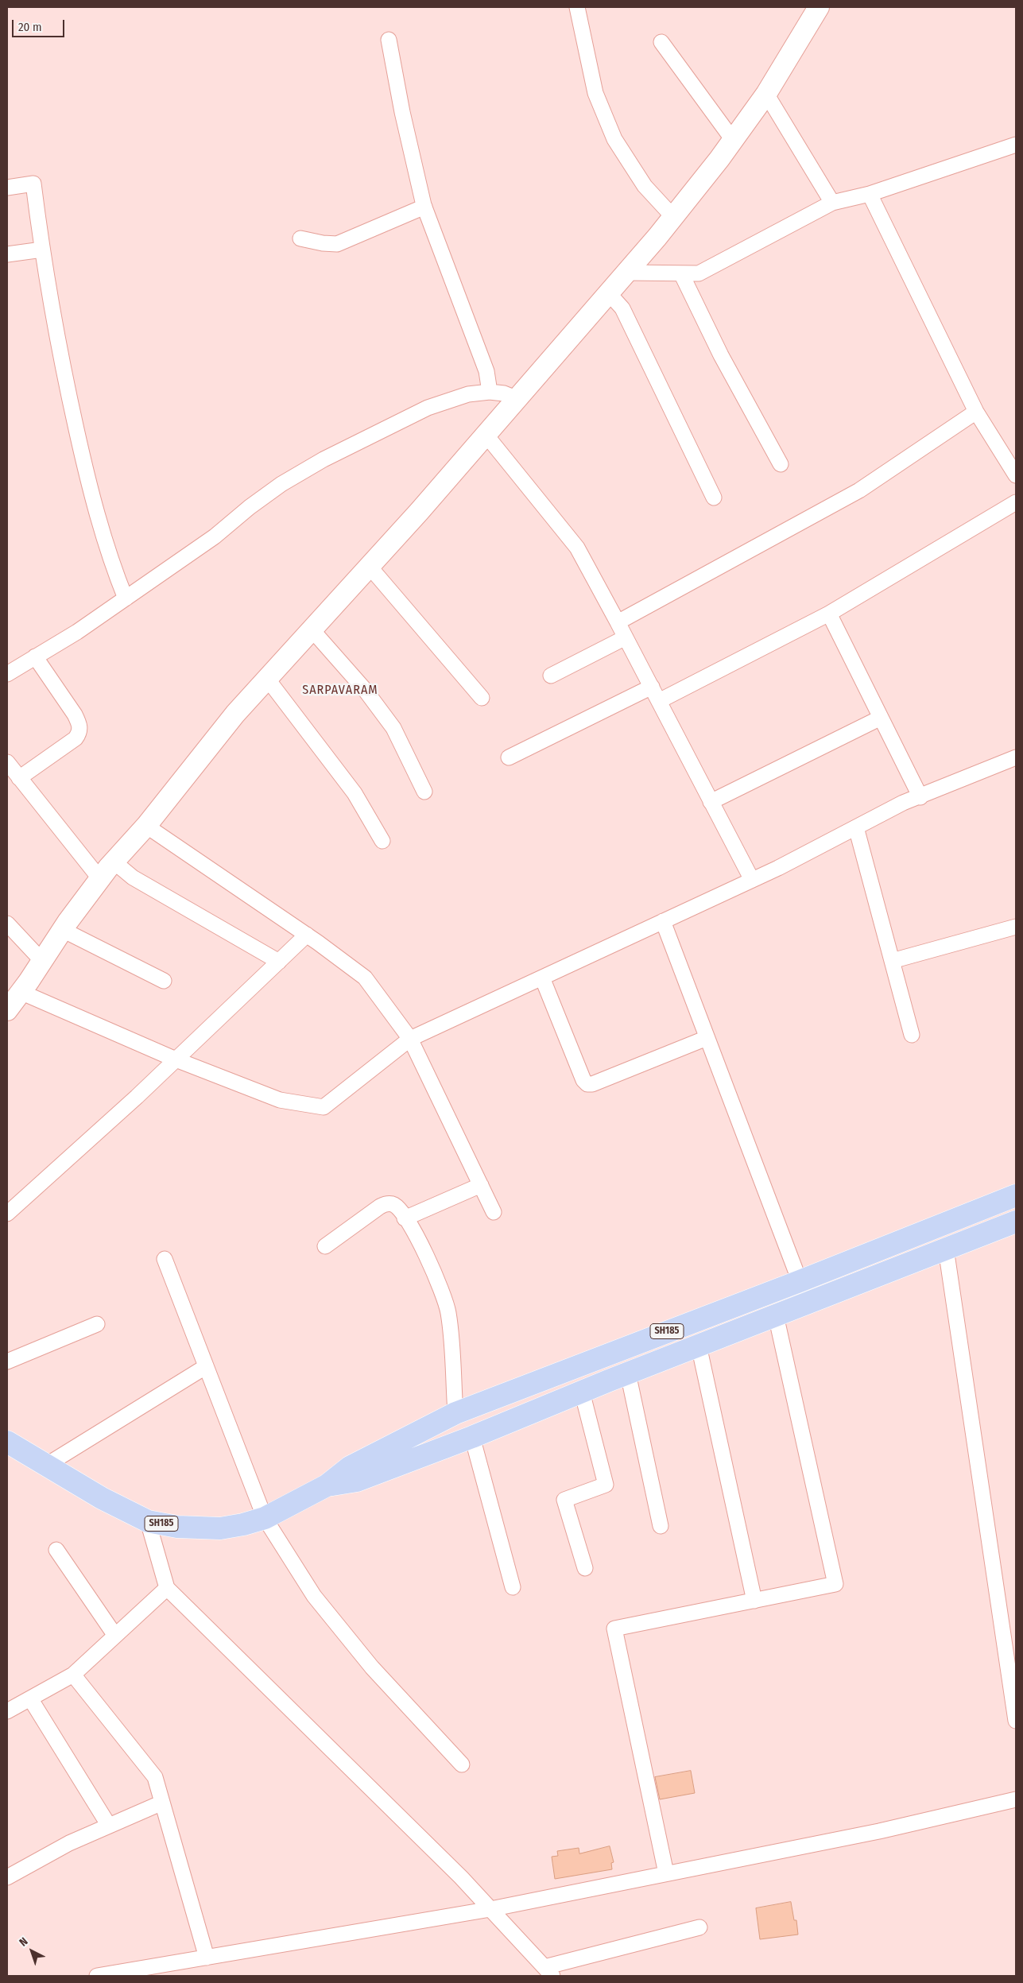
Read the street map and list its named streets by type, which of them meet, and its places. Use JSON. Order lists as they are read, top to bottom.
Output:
{
  "streets": {
    "main road": ["SH185"]
  },
  "districts": ["SARPAVARAM"],
  "scale_bar": "20 m",
  "north": "top left"
}
